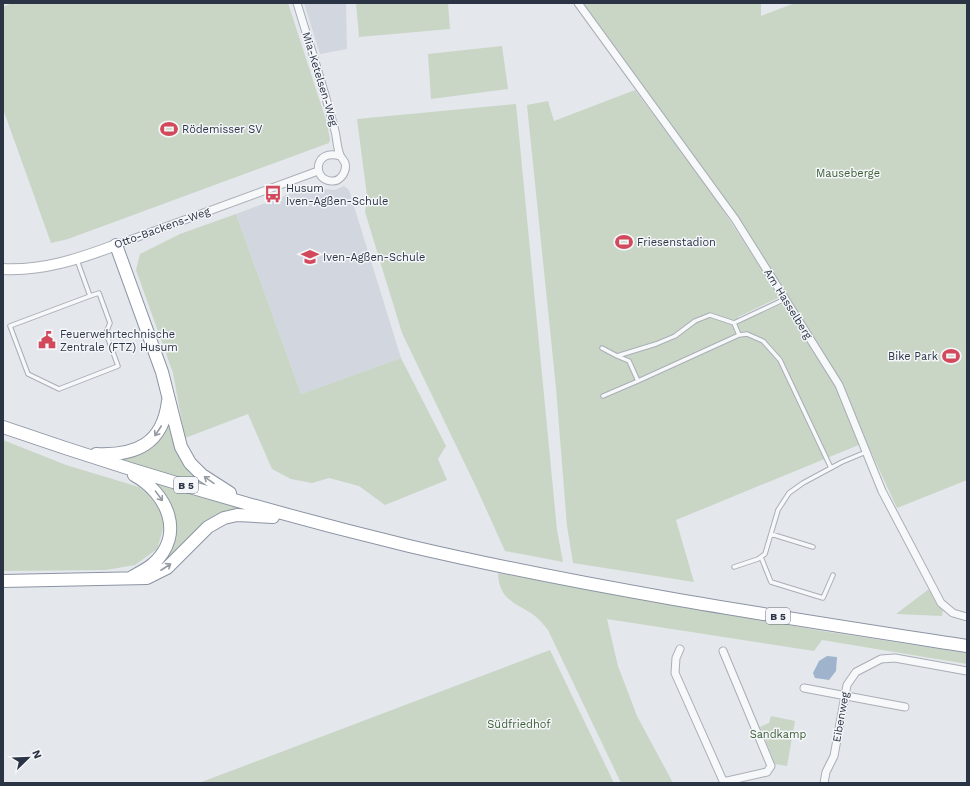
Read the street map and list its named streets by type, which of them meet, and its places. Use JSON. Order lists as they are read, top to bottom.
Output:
{
  "streets": {
    "highway": ["B 5"],
    "street": [
      "Mia-Ketelsen-Weg",
      "Otto-Backens-Weg",
      "Am Hasselberg",
      "Eibenweg"
    ]
  },
  "crossings": [
    ["Mia-Ketelsen-Weg", "Otto-Backens-Weg"]
  ],
  "parks": ["Mauseberge", "Südfriedhof", "Sandkamp"],
  "places": {
    "sports": ["Rödemisser SV", "Friesenstadion", "Bike Park"],
    "bus stop": ["Husum Iven-Agßen-Schule"],
    "school or university": ["Iven-Agßen-Schule"],
    "public building": ["Feuerwehrtechnische Zentrale (FTZ) Husum"]
  },
  "north": "top right"
}
